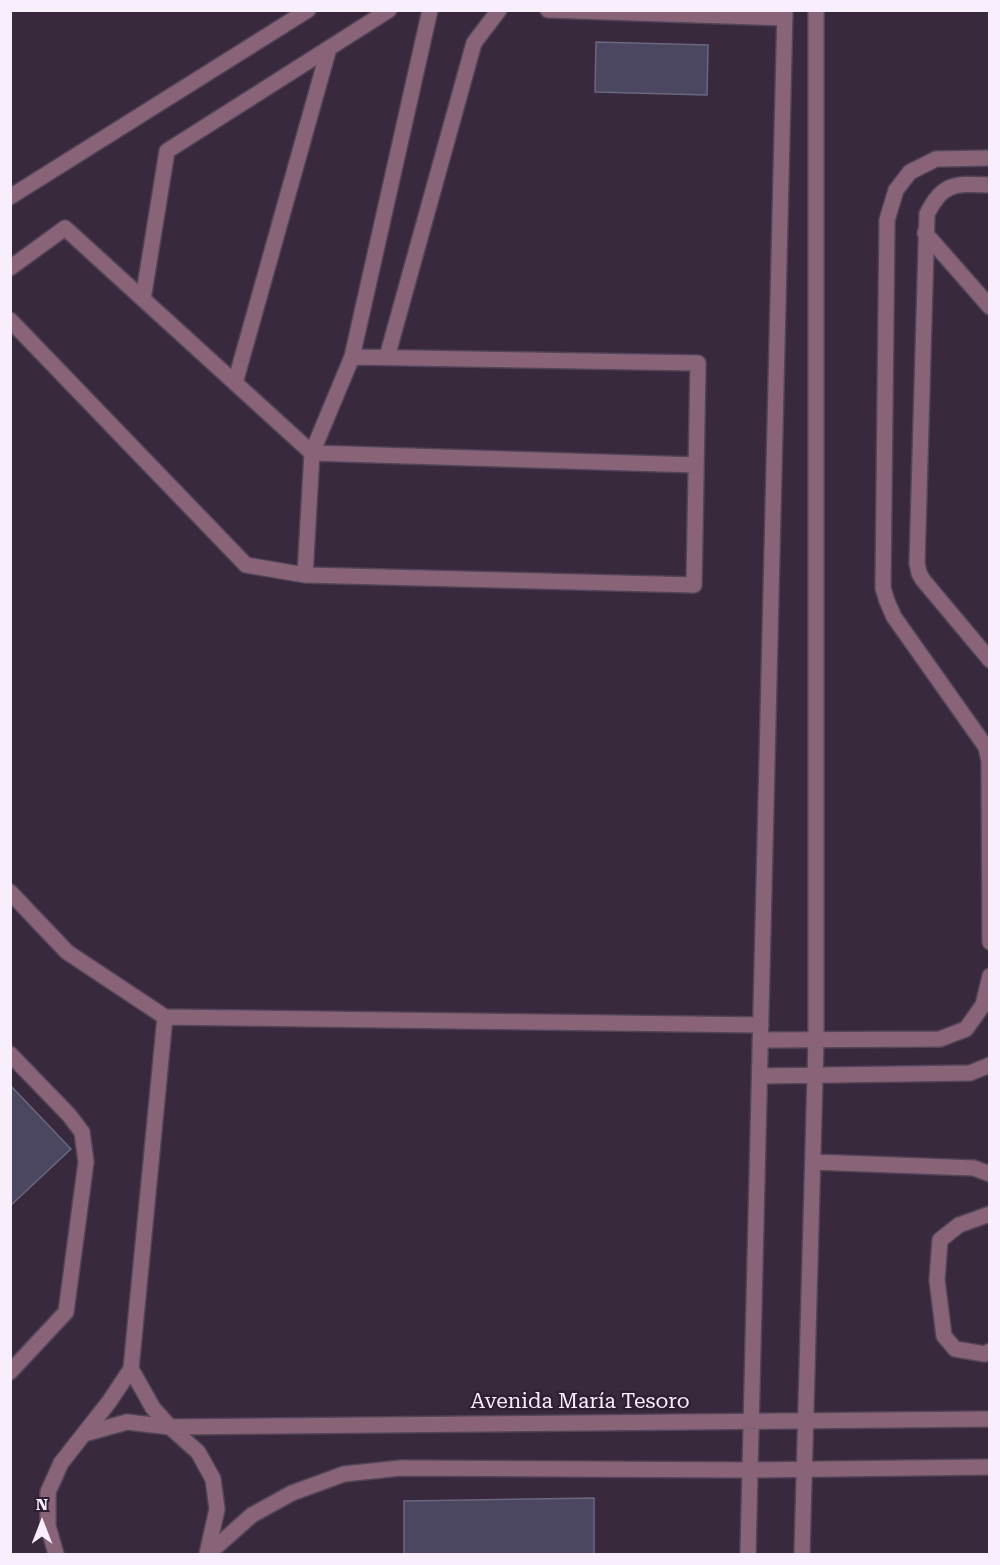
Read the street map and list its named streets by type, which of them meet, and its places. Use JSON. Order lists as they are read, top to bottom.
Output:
{
  "streets": {
    "street": ["Avenida María Tesoro"]
  },
  "north": "top"
}
